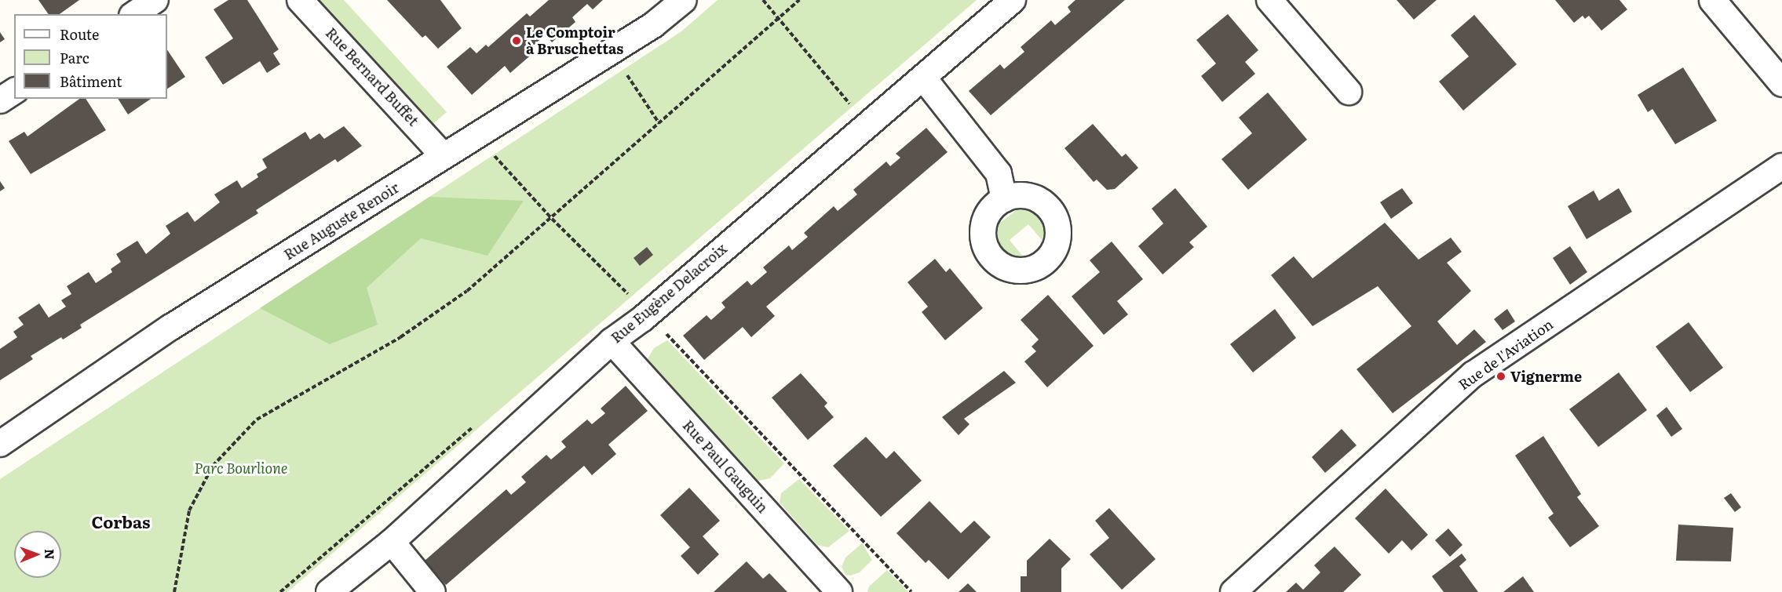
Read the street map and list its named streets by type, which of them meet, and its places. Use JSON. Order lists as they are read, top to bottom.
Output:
{
  "streets": {
    "street": [
      "Rue Bernard Buffet",
      "Rue Auguste Renoir",
      "Rue Eugène Delacroix",
      "Rue de l'Aviation",
      "Rue Paul Gauguin"
    ]
  },
  "crossings": [
    ["Rue Bernard Buffet", "Rue Auguste Renoir"],
    ["Rue Eugène Delacroix", "Rue Paul Gauguin"]
  ],
  "districts": ["Corbas"],
  "parks": ["Parc Bourlione"],
  "places": ["Le Comptoir à Bruschettas", "Vignerme"],
  "legend": ["Route", "Parc", "Bâtiment"],
  "north": "right"
}
